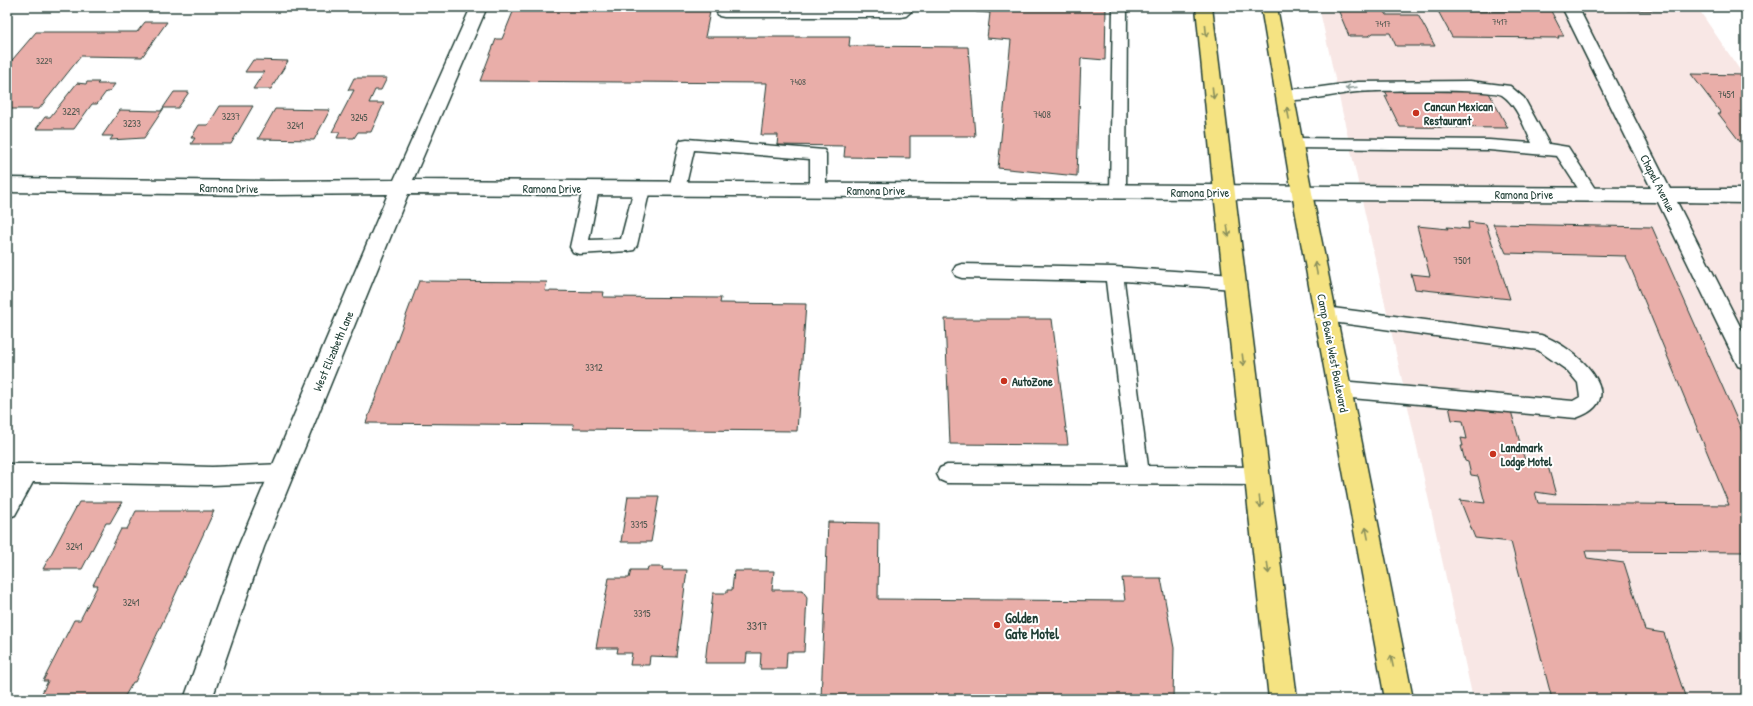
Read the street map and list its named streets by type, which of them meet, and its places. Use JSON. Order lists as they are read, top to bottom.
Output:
{
  "streets": {
    "main road": ["Camp Bowie West Boulevard"],
    "street": ["Chapel Avenue", "Ramona Drive", "West Elizabeth Lane"]
  },
  "crossings": [
    ["Chapel Avenue", "Ramona Drive"],
    ["Ramona Drive", "West Elizabeth Lane"],
    ["Ramona Drive", "Camp Bowie West Boulevard"]
  ],
  "places": [
    "Cancun Mexican Restaurant",
    "AutoZone",
    "Landmark Lodge Motel",
    "Golden Gate Motel"
  ],
  "house_numbers": [
    "7417",
    "7417",
    "3229",
    "7408",
    "7451",
    "3229",
    "7408",
    "3237",
    "3245",
    "3233",
    "3241",
    "7501",
    "3312",
    "3315",
    "3241",
    "3241",
    "3315",
    "3317"
  ]
}
